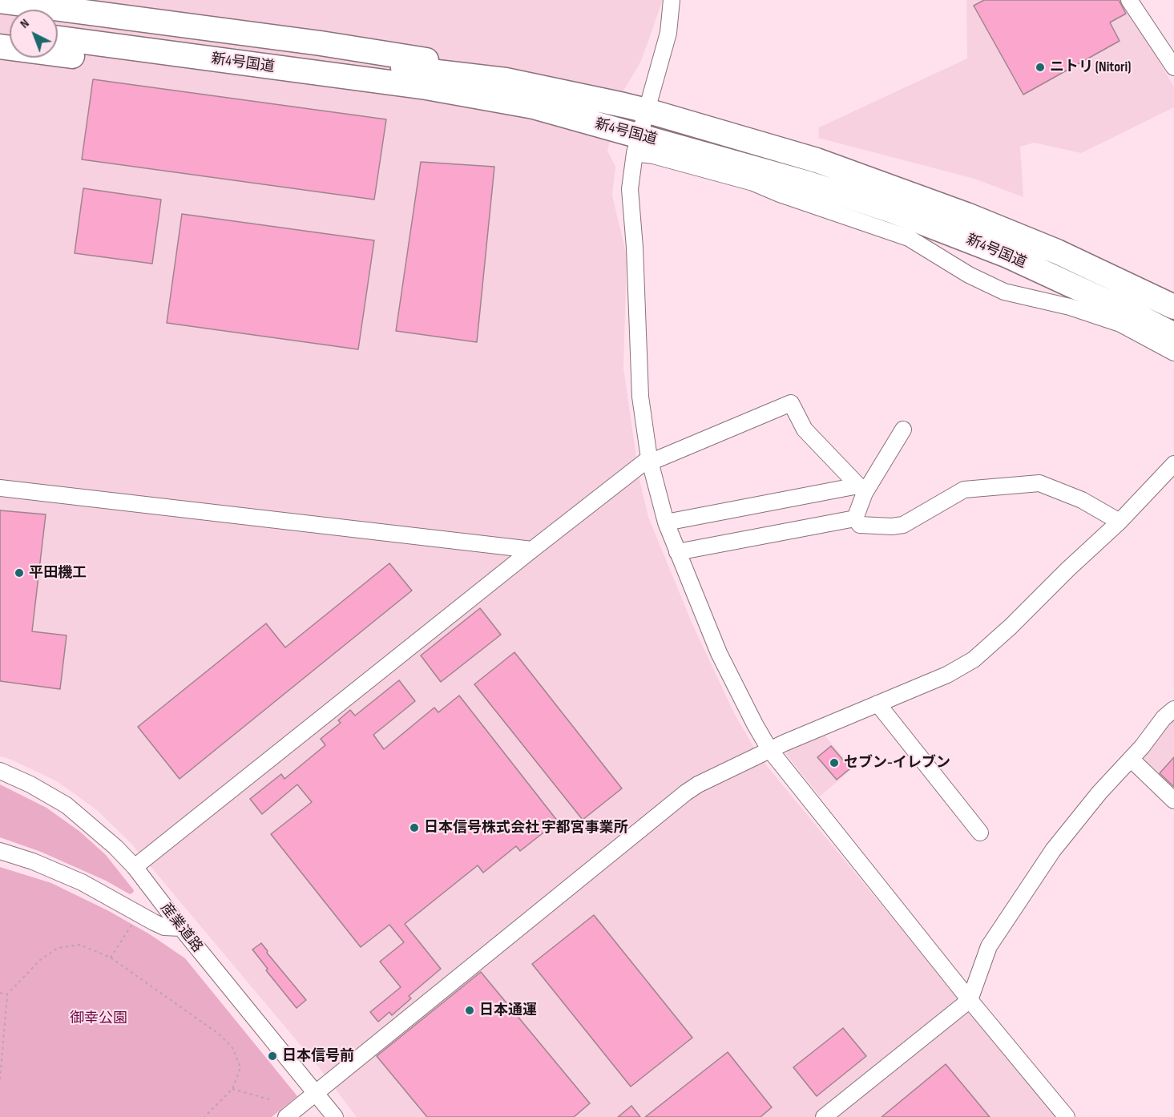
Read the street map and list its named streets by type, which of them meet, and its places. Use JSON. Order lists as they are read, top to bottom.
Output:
{
  "streets": {
    "highway": ["新4号国道"],
    "street": ["産業道路"]
  },
  "parks": ["御幸公園"],
  "places": [
    "ニトリ (Nitori)",
    "平田機工",
    "セブン-イレブン",
    "日本信号株式会社 宇都宮事業所",
    "日本通運",
    "日本信号前"
  ],
  "north": "top left"
}
